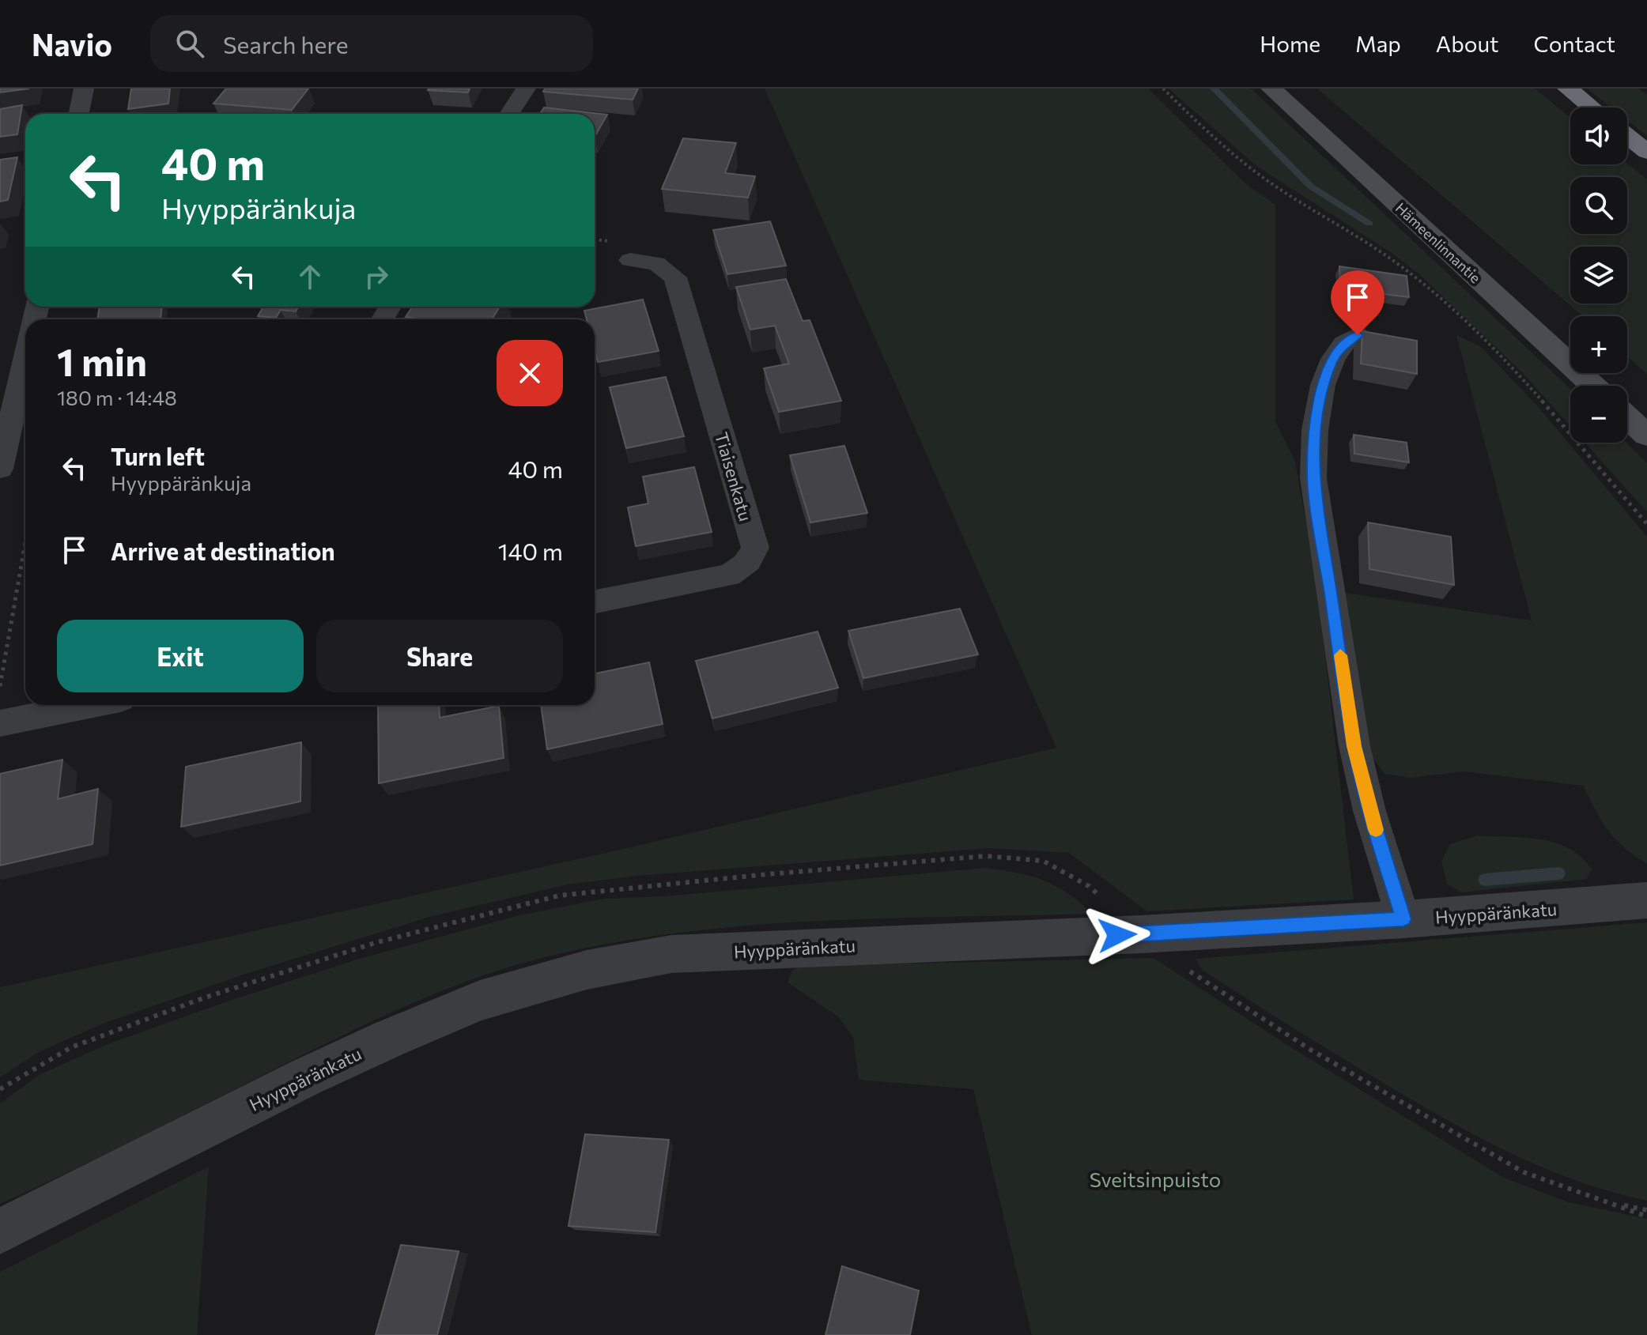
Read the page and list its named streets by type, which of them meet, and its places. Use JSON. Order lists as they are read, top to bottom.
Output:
{
  "streets": {
    "main road": ["Hämeenlinnantie"],
    "street": ["Tiaisenkatu", "Hyyppäränkatu"]
  },
  "parks": ["Sveitsinpuisto"],
  "page": {
    "header": "Navio",
    "search": "Search here",
    "nav": [
      "Home",
      "Map",
      "About",
      "Contact"
    ],
    "map_buttons": ["+", "−"],
    "turn": ["40 m", "Hyyppäränkuja"],
    "heading": ["1 min", "180 m · 14:48"],
    "list": [
      {
        "name": "Turn left",
        "note": "Hyyppäränkuja",
        "value": "40 m"
      },
      {
        "name": "Arrive at destination",
        "value": "140 m"
      }
    ],
    "buttons": ["Exit", "Share"]
  }
}
